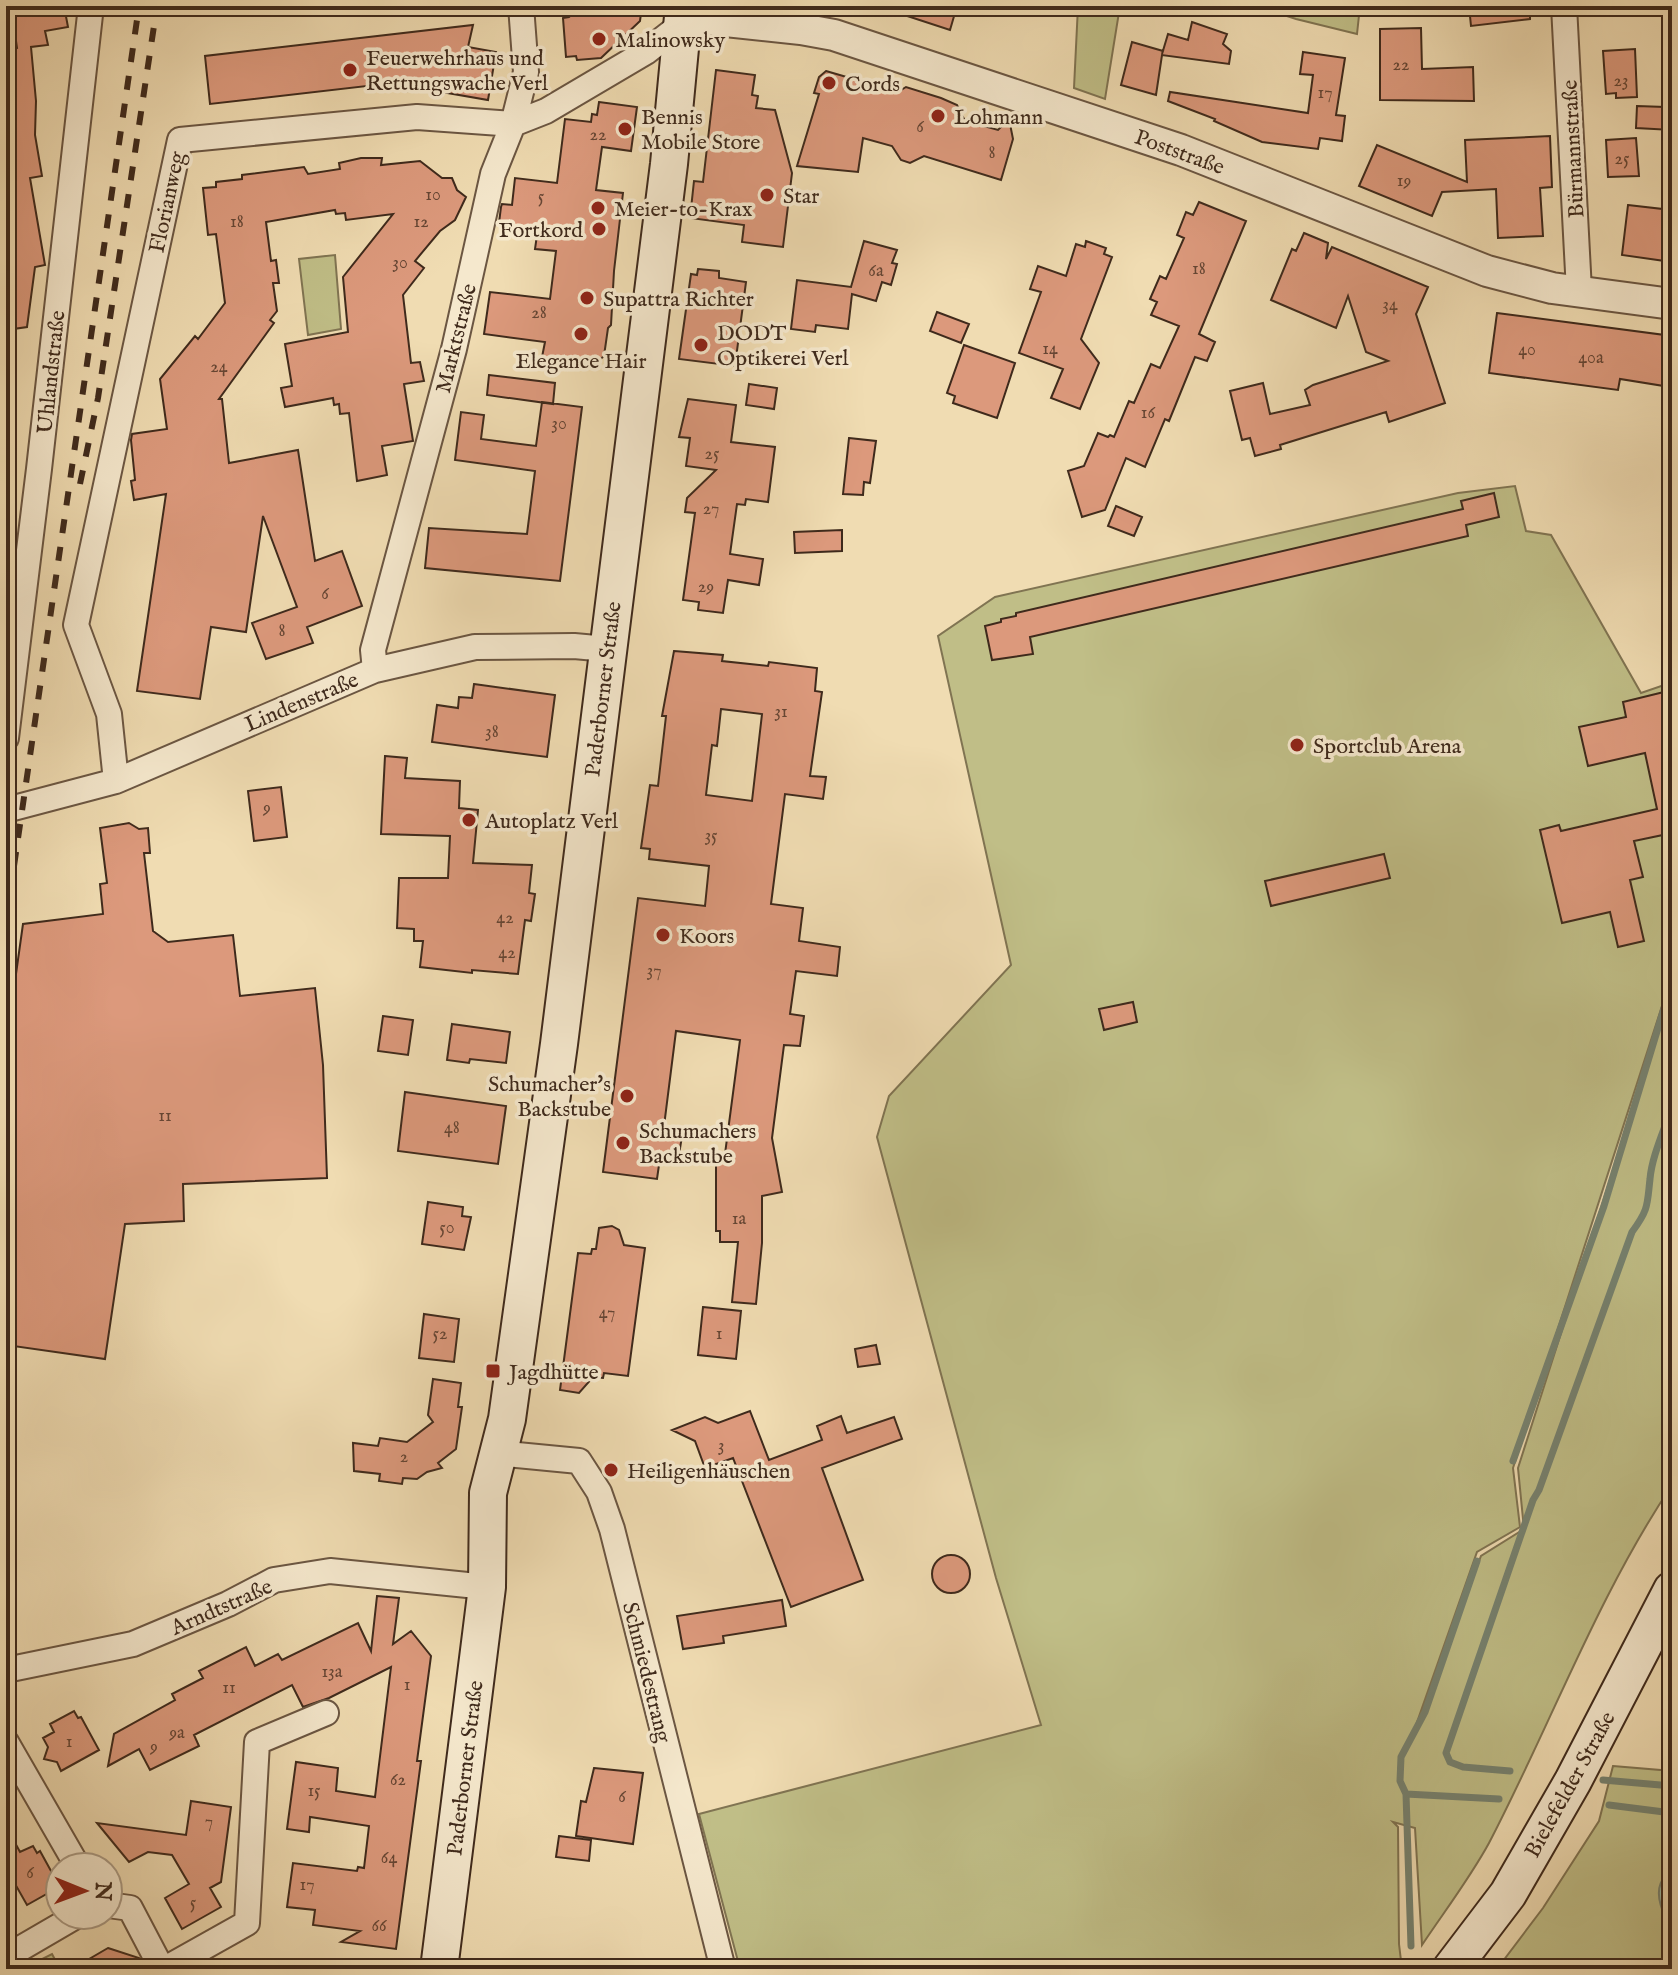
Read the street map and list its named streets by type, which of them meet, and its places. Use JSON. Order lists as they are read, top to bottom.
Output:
{
  "streets": {
    "main road": ["Paderborner Straße", "Bielefelder Straße"],
    "street": [
      "Bürmannstraße",
      "Poststraße",
      "Florianweg",
      "Marktstraße",
      "Uhlandstraße",
      "Lindenstraße",
      "Arndtstraße",
      "Schmiedestrang"
    ]
  },
  "crossings": [
    ["Bürmannstraße", "Poststraße"],
    ["Poststraße", "Florianweg"],
    ["Poststraße", "Paderborner Straße"],
    ["Florianweg", "Marktstraße"],
    ["Florianweg", "Paderborner Straße"],
    ["Florianweg", "Lindenstraße"],
    ["Marktstraße", "Lindenstraße"],
    ["Paderborner Straße", "Lindenstraße"],
    ["Paderborner Straße", "Arndtstraße"],
    ["Paderborner Straße", "Schmiedestrang"]
  ],
  "places": {
    "other": [
      "Malinowsky",
      "Feuerwehrhaus und Rettungswache Verl",
      "Cords",
      "Lohmann",
      "Bennis Mobile Store",
      "Star",
      "Meier-to-Krax",
      "Fortkord",
      "Supattra Richter",
      "Elegance Hair",
      "DODT Optikerei Verl",
      "Sportclub Arena",
      "Autoplatz Verl",
      "Koors",
      "Schumacher's Backstube",
      "Schumachers Backstube",
      "Heiligenhäuschen"
    ],
    "transit": ["Jagdhütte"]
  },
  "house_numbers": [
    "22",
    "23",
    "17",
    "6",
    "22",
    "8",
    "25",
    "19",
    "10",
    "5",
    "18",
    "12",
    "30",
    "18",
    "6a",
    "34",
    "28",
    "14",
    "40",
    "40a",
    "24",
    "16",
    "30",
    "25",
    "27",
    "29",
    "6",
    "8",
    "31",
    "38",
    "9",
    "35",
    "42",
    "42",
    "37",
    "11",
    "48",
    "1a",
    "50",
    "47",
    "52",
    "1",
    "3",
    "2",
    "13a",
    "1",
    "11",
    "9a",
    "1",
    "9",
    "62",
    "15",
    "6",
    "7",
    "64",
    "6",
    "17",
    "5",
    "66"
  ],
  "north": "right"
}
